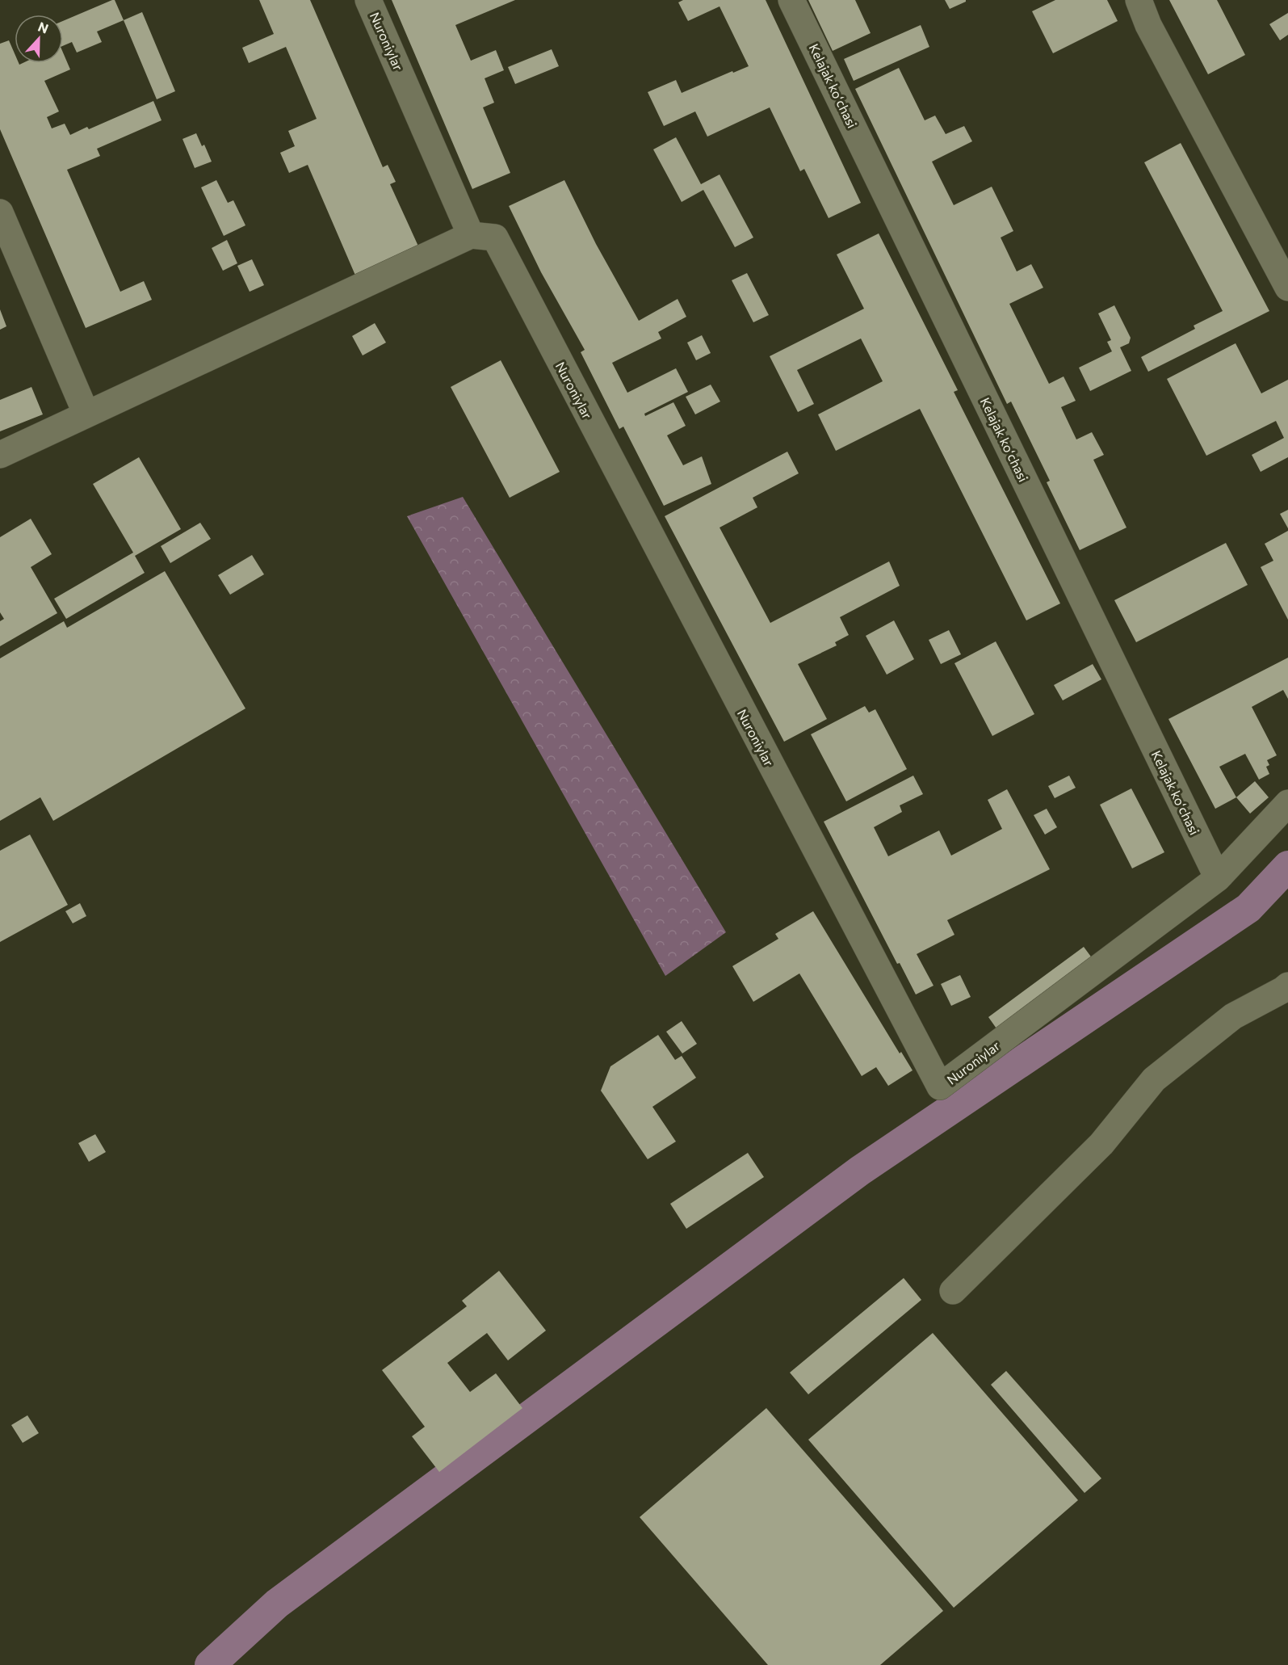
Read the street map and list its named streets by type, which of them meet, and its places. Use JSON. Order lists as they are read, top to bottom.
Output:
{
  "streets": {
    "street": ["Nuroniylar", "Kelajak koʻchasi"]
  },
  "crossings": [
    ["Nuroniylar", "Kelajak koʻchasi"]
  ],
  "north": "top"
}
